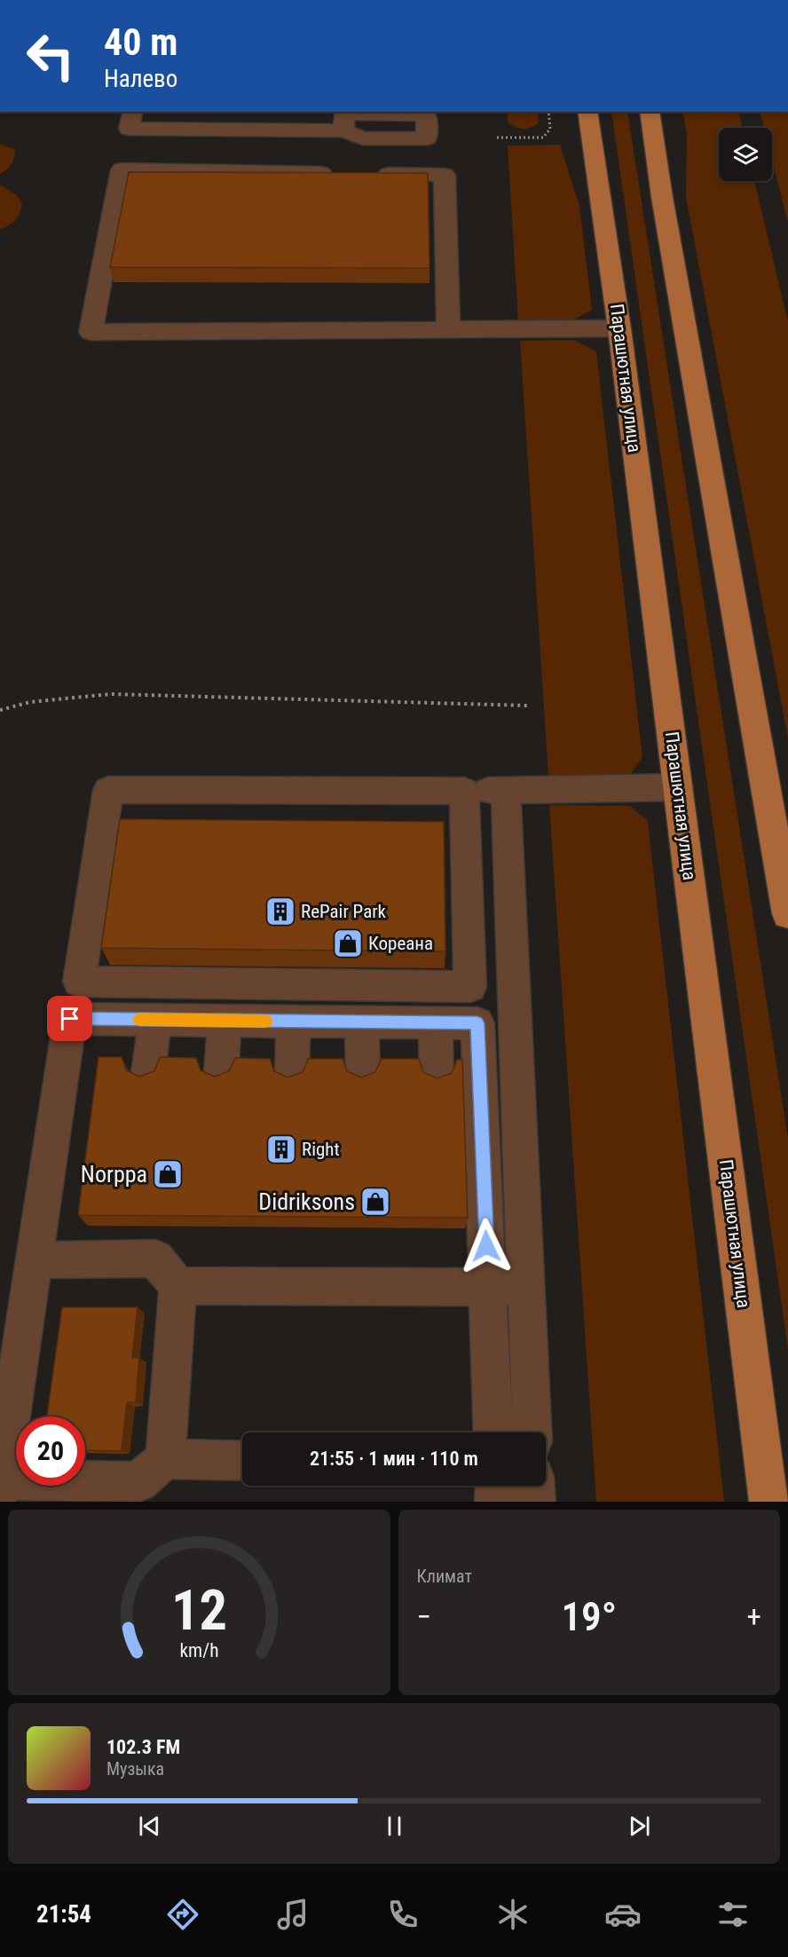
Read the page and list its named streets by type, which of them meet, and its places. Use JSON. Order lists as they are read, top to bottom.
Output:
{
  "streets": {
    "main road": ["Парашютная улица"]
  },
  "places": {
    "building": ["RePair Park", "Right"],
    "shop": ["Кореана", "Norppa", "Didriksons"]
  },
  "page": {
    "turn": ["40 m", "Налево"],
    "limit": "20",
    "trip": "21:55 · 1 мин · 110 m",
    "tile": "Климат",
    "heat": ["−", "19°", "+"],
    "song": ["102.3 FM", "Музыка"],
    "tabs": "21:54",
    "gauge": ["12", "km/h"]
  }
}
